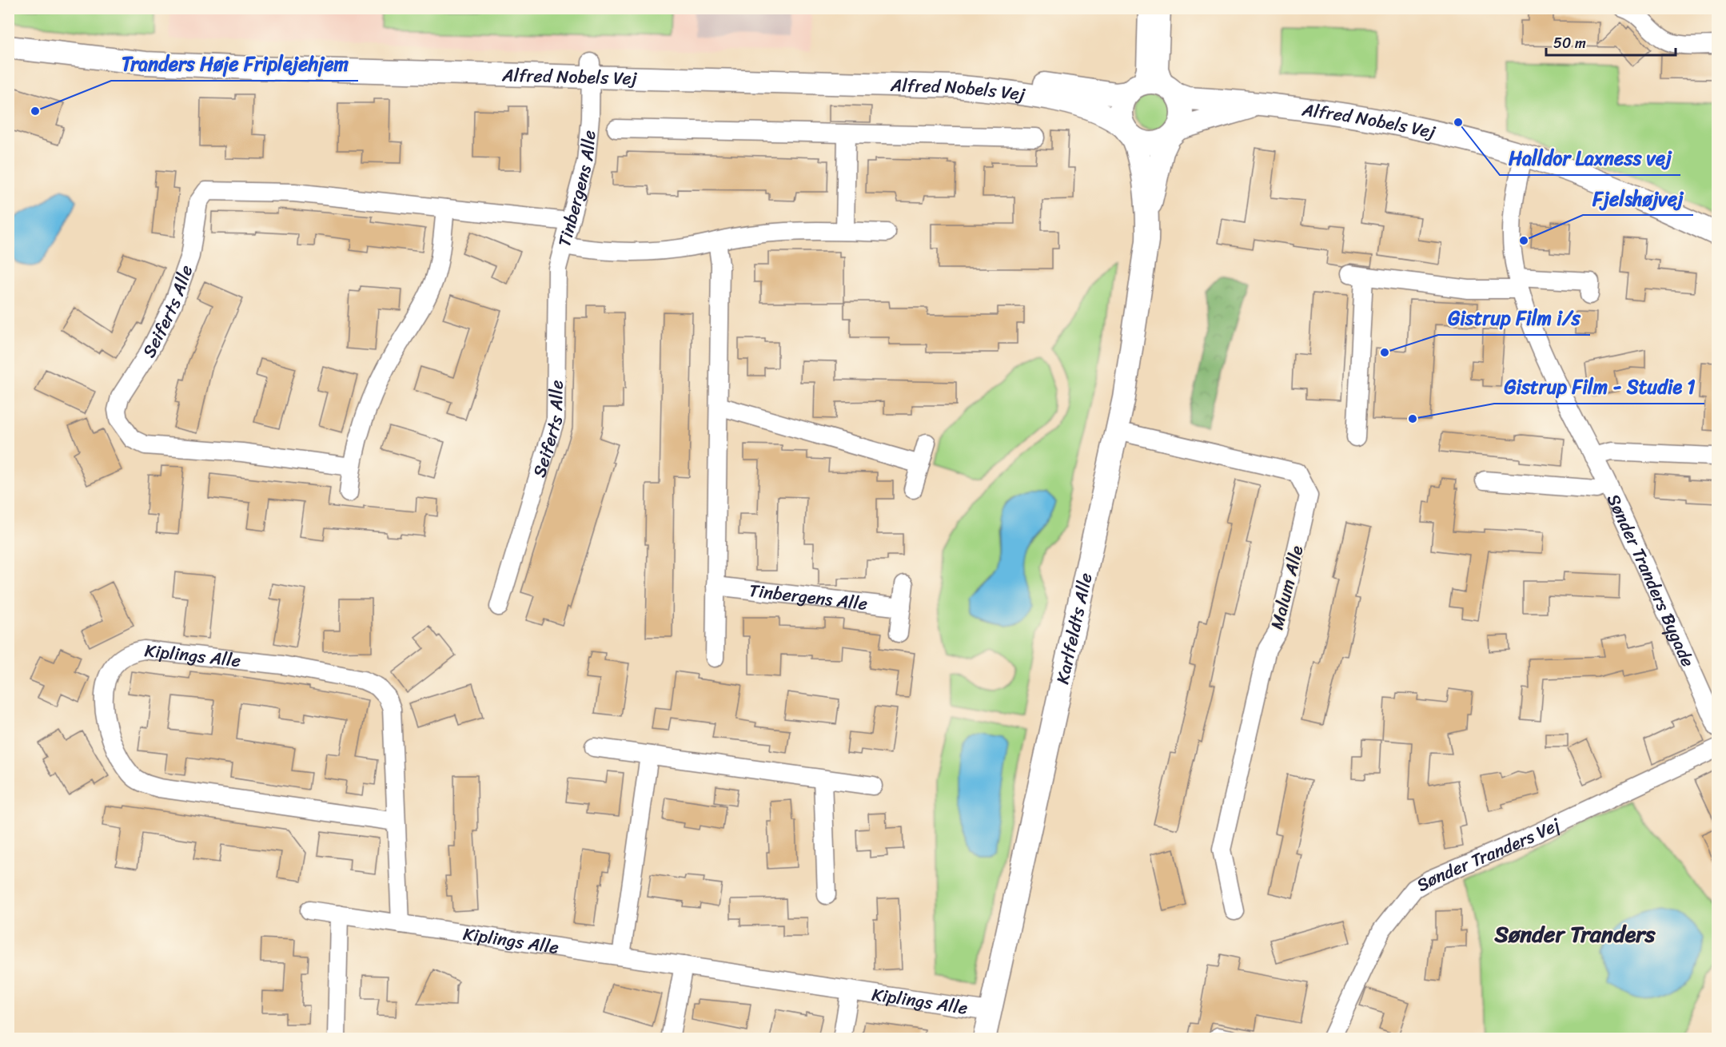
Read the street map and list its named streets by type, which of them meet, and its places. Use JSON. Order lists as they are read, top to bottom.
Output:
{
  "streets": {
    "street": [
      "Alfred Nobels Vej",
      "Tinbergens Alle",
      "Seiferts Alle",
      "Sønder Tranders Bygade",
      "Malum Alle",
      "Karlfeldts Alle",
      "Kiplings Alle",
      "Sønder Tranders Vej"
    ]
  },
  "crossings": [
    ["Alfred Nobels Vej", "Tinbergens Alle"],
    ["Alfred Nobels Vej", "Sønder Tranders Bygade"],
    ["Alfred Nobels Vej", "Karlfeldts Alle"],
    ["Tinbergens Alle", "Seiferts Alle"],
    ["Malum Alle", "Karlfeldts Alle"],
    ["Karlfeldts Alle", "Kiplings Alle"]
  ],
  "districts": ["Sønder Tranders"],
  "places": [
    "Tranders Høje Friplejehjem",
    "Halldor Laxness vej",
    "Fjelshøjvej",
    "Gistrup Film i/s",
    "Gistrup Film - Studie 1"
  ],
  "scale_bar": "50 m"
}
